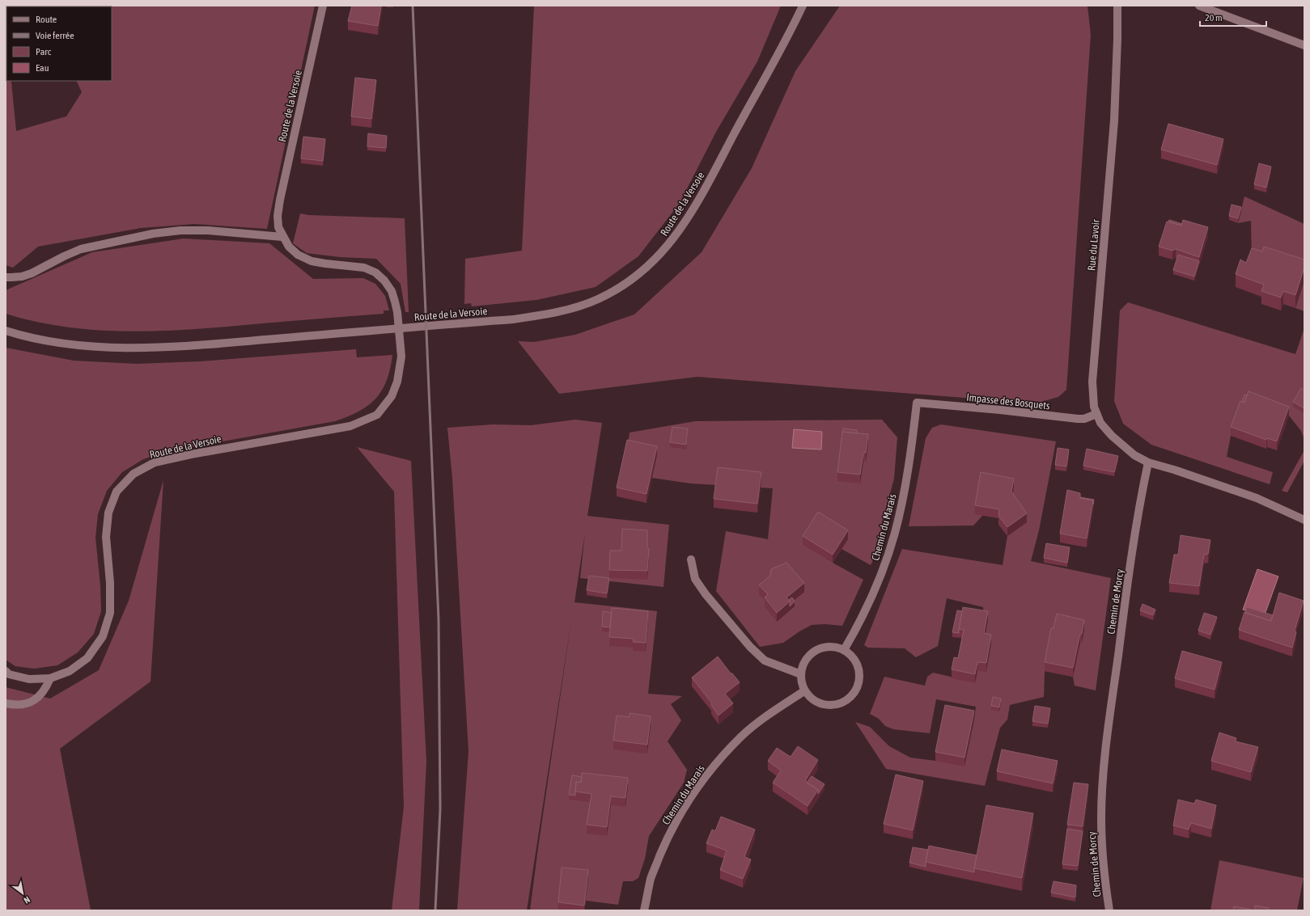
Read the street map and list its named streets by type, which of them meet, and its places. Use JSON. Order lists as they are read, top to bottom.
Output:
{
  "streets": {
    "street": [
      "Route de la Versoie",
      "Rue du Lavoir",
      "Impasse des Bosquets",
      "Chemin du Marais",
      "Chemin de Morcy"
    ]
  },
  "crossings": [
    ["Rue du Lavoir", "Impasse des Bosquets"],
    ["Rue du Lavoir", "Chemin de Morcy"],
    ["Impasse des Bosquets", "Chemin du Marais"]
  ],
  "legend": [
    "Route",
    "Voie ferrée",
    "Parc",
    "Eau"
  ],
  "scale_bar": "20 m",
  "north": "bottom right"
}
